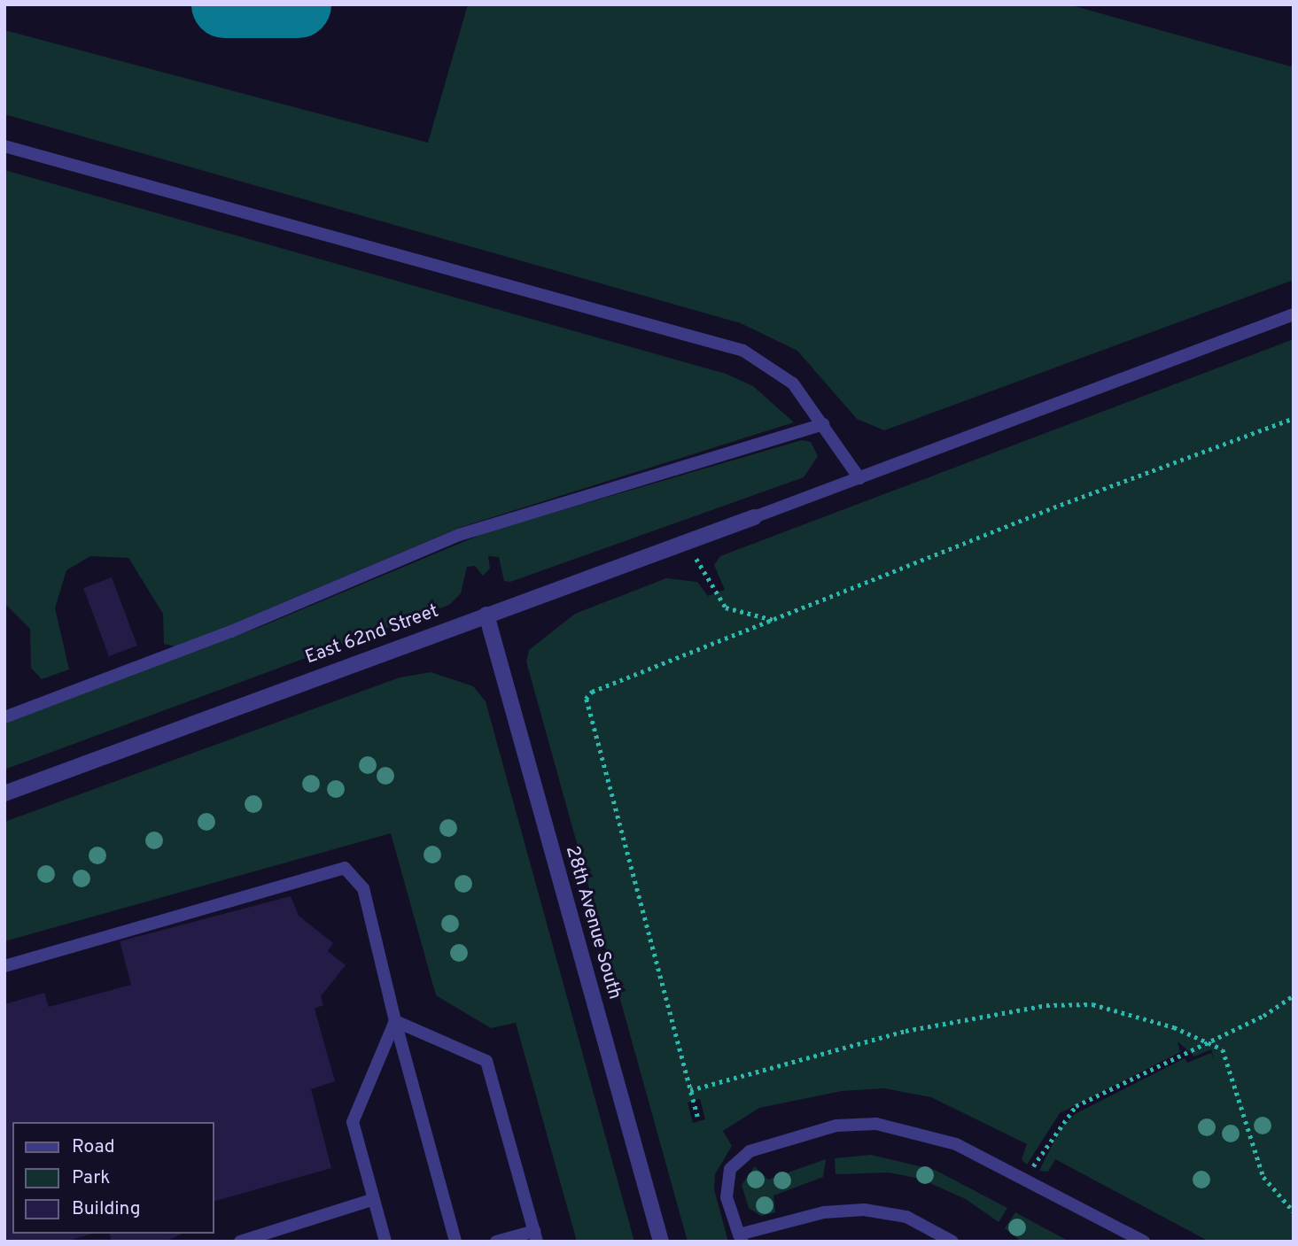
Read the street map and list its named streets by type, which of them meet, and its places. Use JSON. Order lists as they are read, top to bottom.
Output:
{
  "streets": {
    "street": ["East 62nd Street", "28th Avenue South"]
  },
  "crossings": [
    ["East 62nd Street", "28th Avenue South"]
  ],
  "legend": ["Road", "Park", "Building"]
}
